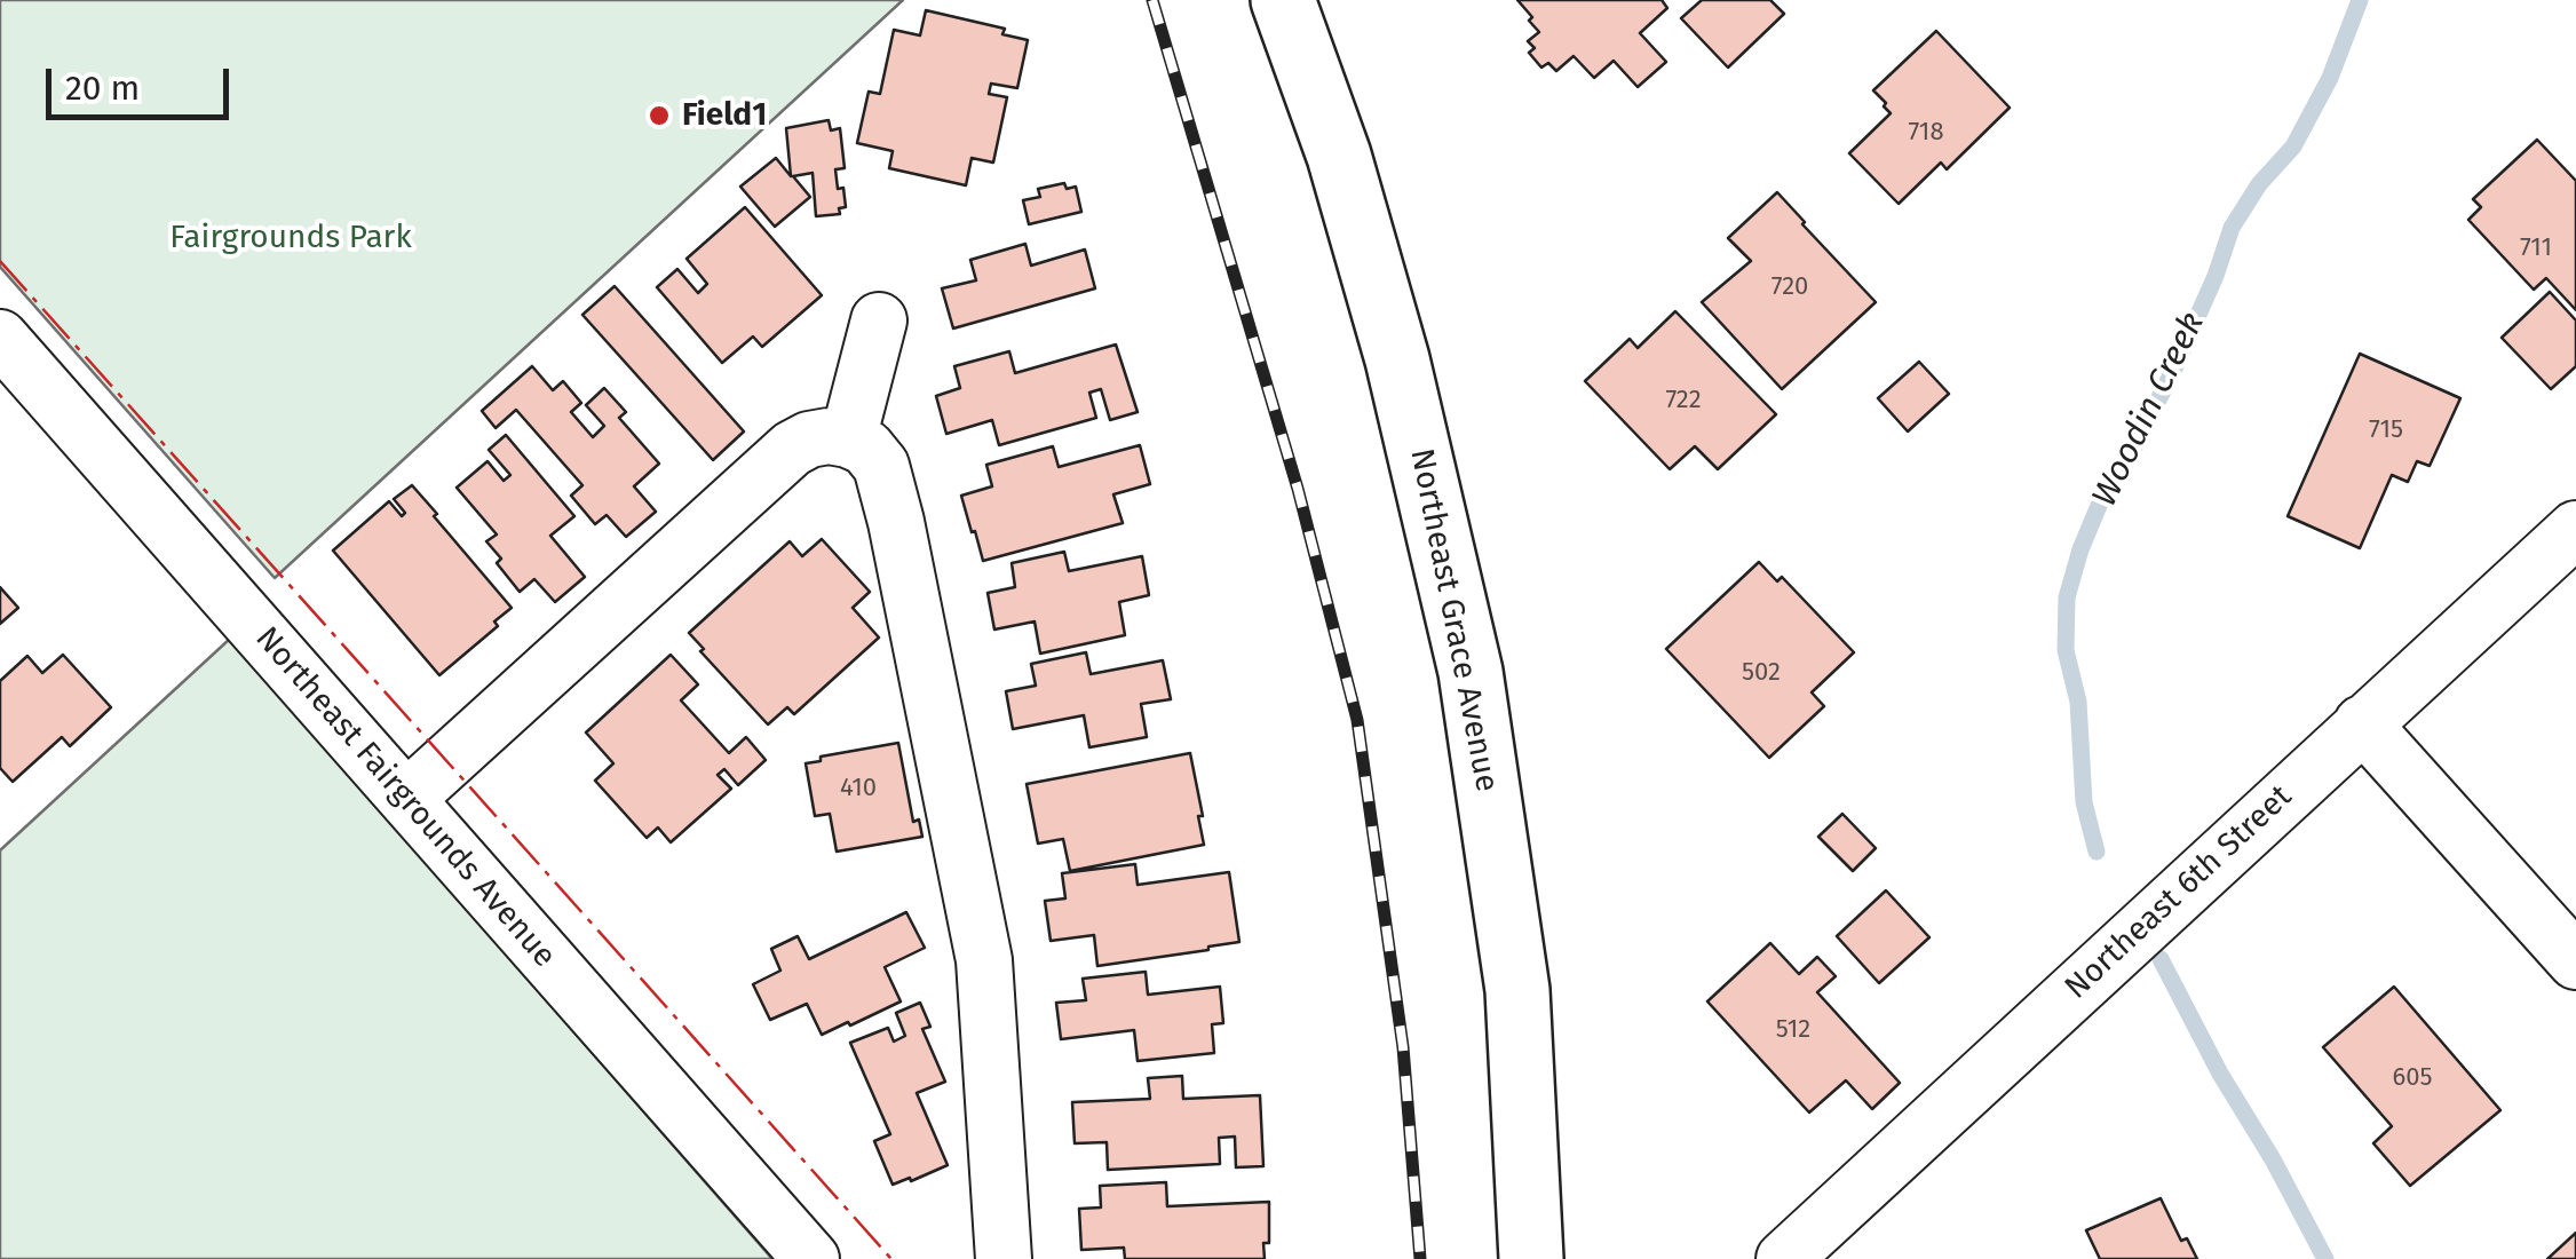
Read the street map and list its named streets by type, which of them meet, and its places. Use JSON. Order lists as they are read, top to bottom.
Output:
{
  "streets": {
    "main road": ["Northeast Grace Avenue"],
    "street": ["Northeast Fairgrounds Avenue", "Northeast 6th Street"]
  },
  "water": ["Woodin Creek"],
  "parks": ["Fairgrounds Park"],
  "places": ["Field1"],
  "house_numbers": [
    "718",
    "711",
    "720",
    "722",
    "715",
    "502",
    "410",
    "512",
    "605"
  ],
  "scale_bar": "20 m"
}
